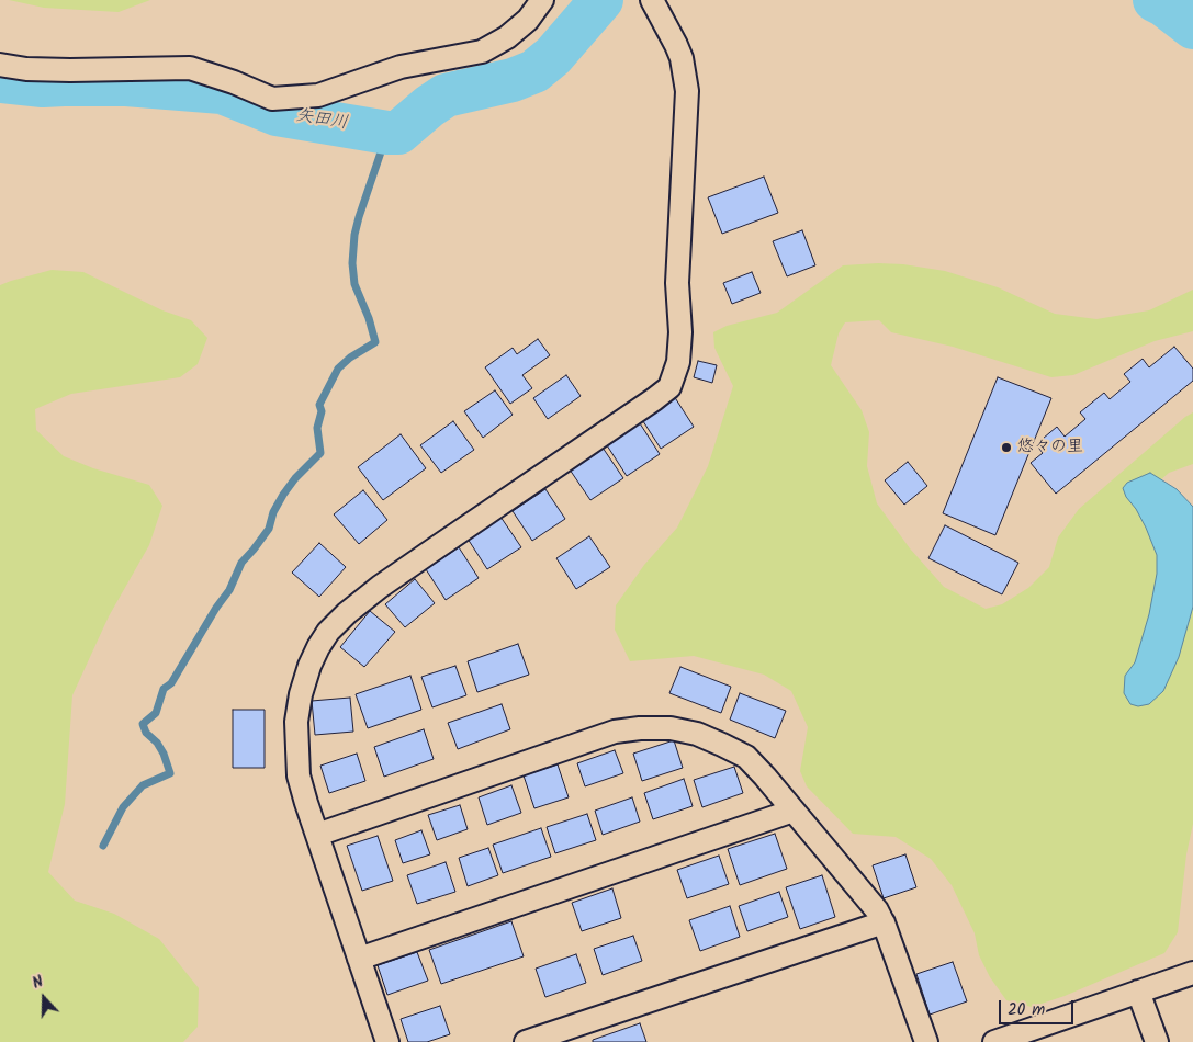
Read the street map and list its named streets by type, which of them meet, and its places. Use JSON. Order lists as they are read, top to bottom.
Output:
{
  "water": ["矢田川"],
  "places": ["悠々の里"],
  "scale_bar": "20 m",
  "north": "top"
}
